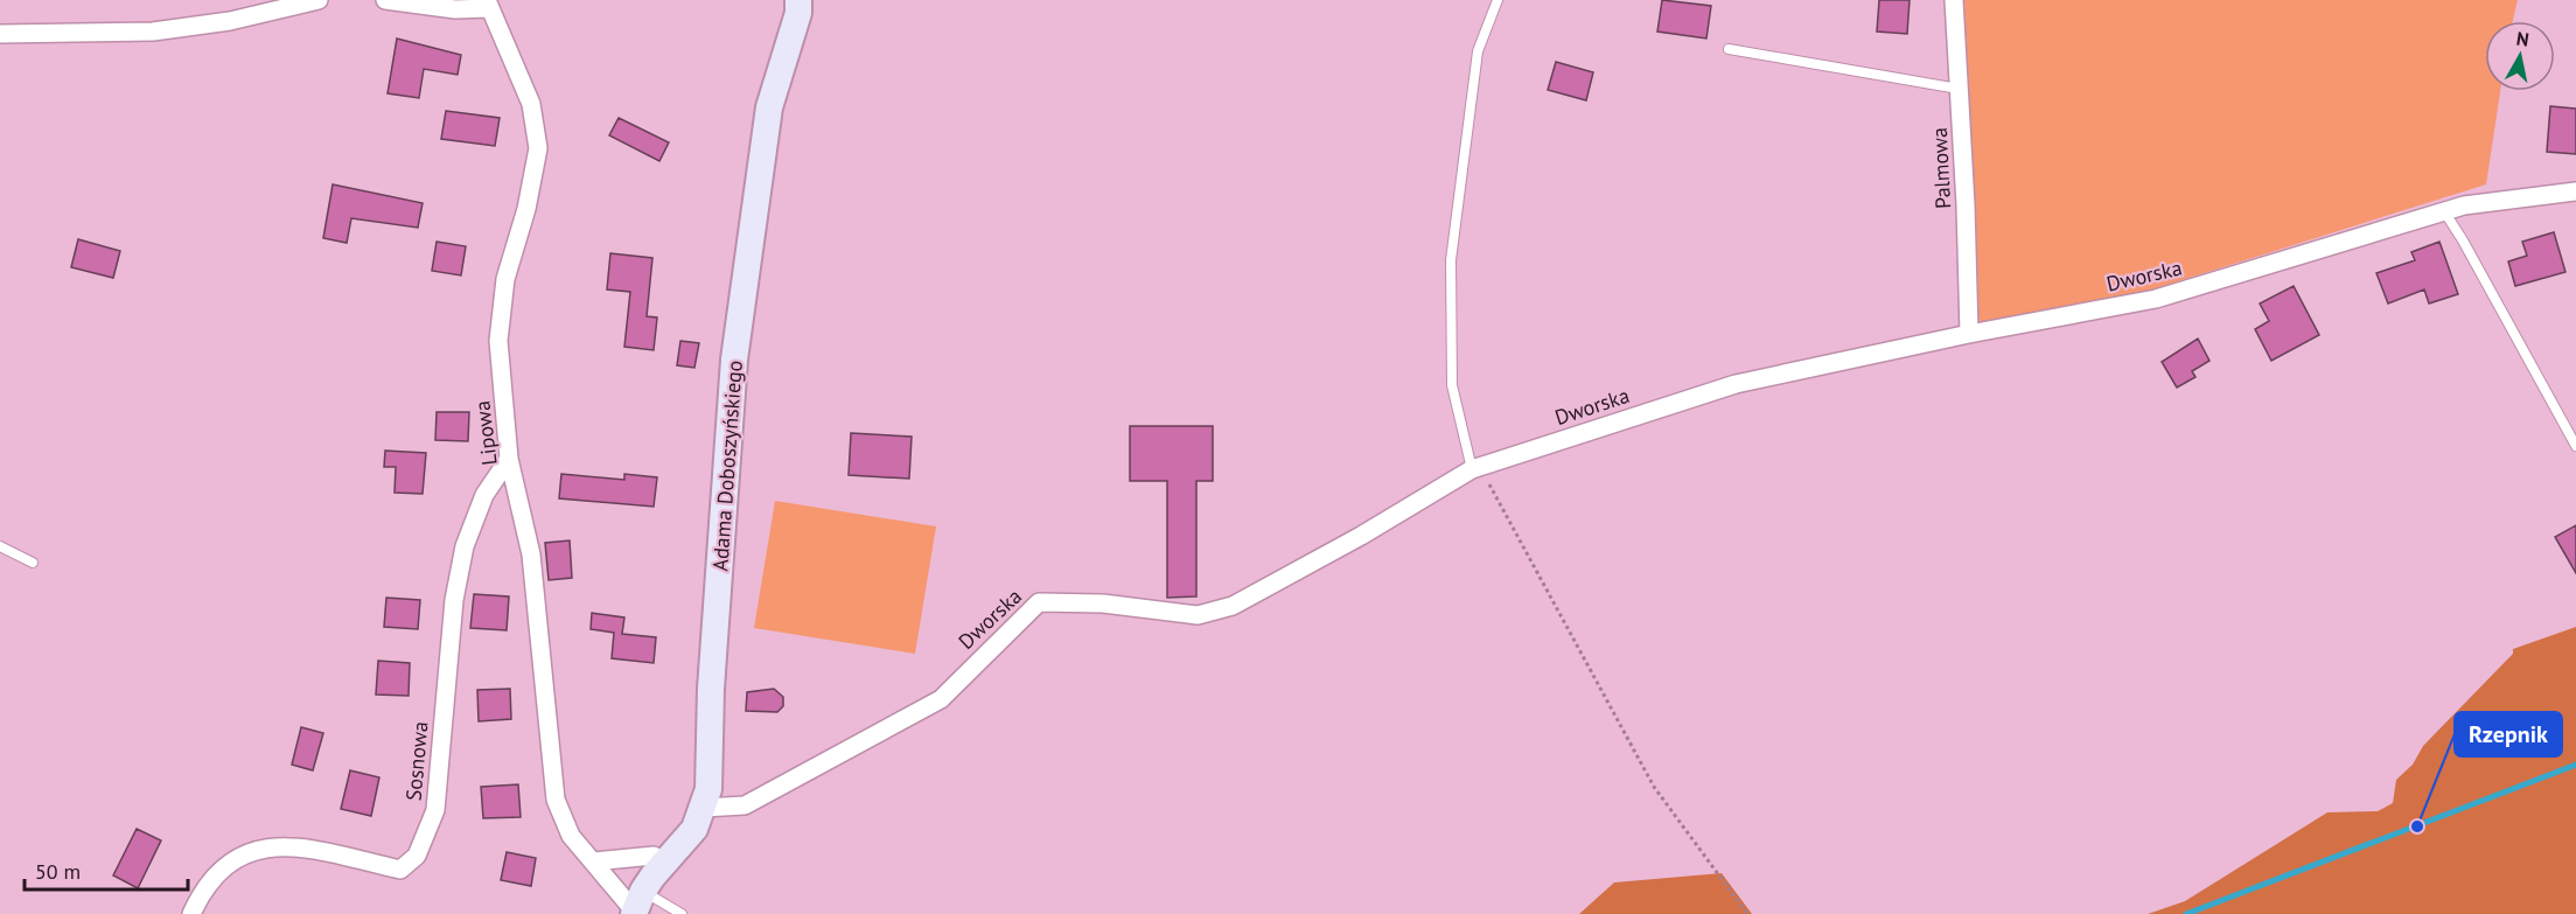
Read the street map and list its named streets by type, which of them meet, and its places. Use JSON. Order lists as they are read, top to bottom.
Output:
{
  "streets": {
    "street": [
      "Palmowa",
      "Dworska",
      "Lipowa",
      "Adama Doboszyńskiego",
      "Sosnowa"
    ]
  },
  "crossings": [
    ["Palmowa", "Dworska"],
    ["Dworska", "Adama Doboszyńskiego"],
    ["Lipowa", "Adama Doboszyńskiego"],
    ["Lipowa", "Sosnowa"]
  ],
  "places": ["Rzepnik"],
  "scale_bar": "50 m",
  "north": "top"
}
